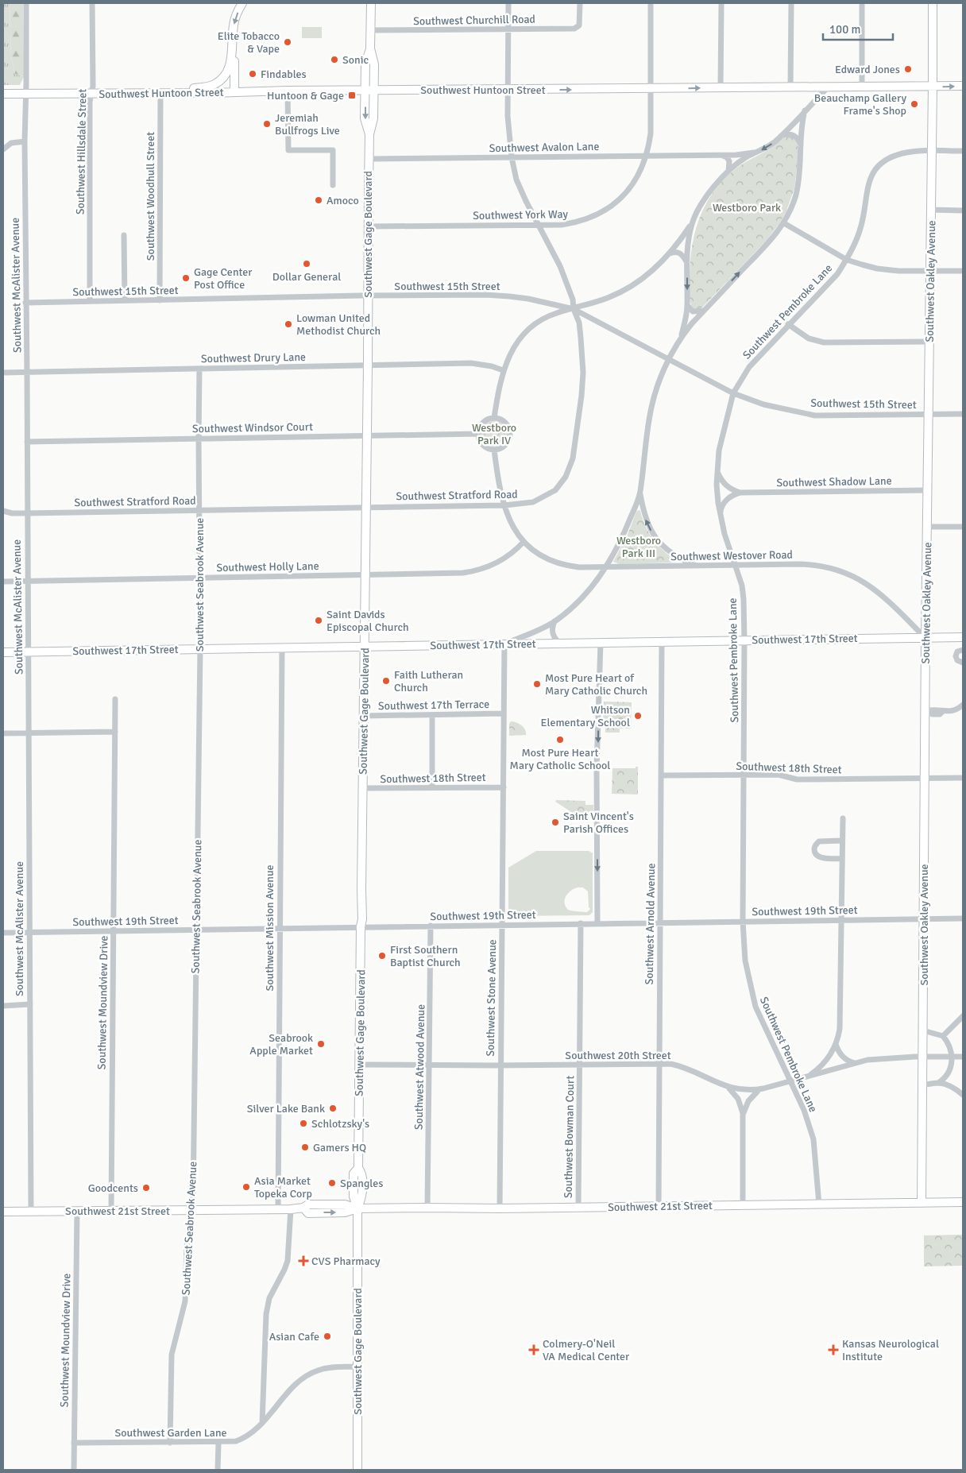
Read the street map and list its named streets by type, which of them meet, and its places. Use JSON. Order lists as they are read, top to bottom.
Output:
{
  "streets": {
    "main road": [
      "Southwest Huntoon Street",
      "Southwest Gage Boulevard",
      "Southwest Oakley Avenue",
      "Southwest 17th Street",
      "Southwest 21st Street"
    ],
    "street": [
      "Southwest Churchill Road",
      "Southwest Avalon Lane",
      "Southwest Hillsdale Street",
      "Southwest Woodhull Street",
      "Southwest York Way",
      "Southwest McAlister Avenue",
      "Southwest 15th Street",
      "Southwest Pembroke Lane",
      "Southwest Drury Lane",
      "Southwest Windsor Court",
      "Southwest Shadow Lane",
      "Southwest Stratford Road",
      "Southwest Westover Road",
      "Southwest Holly Lane",
      "Southwest Seabrook Avenue",
      "Southwest 17th Terrace",
      "Southwest 18th Street",
      "Southwest 19th Street",
      "Southwest Arnold Avenue",
      "Southwest Mission Avenue",
      "Southwest Stone Avenue",
      "Southwest Moundview Drive",
      "Southwest 20th Street",
      "Southwest Atwood Avenue",
      "Southwest Bowman Court",
      "Southwest Garden Lane"
    ]
  },
  "crossings": [
    ["Southwest Churchill Road", "Southwest Gage Boulevard"],
    ["Southwest Churchill Road", "Southwest Stratford Road"],
    ["Southwest Huntoon Street", "Southwest Hillsdale Street"],
    ["Southwest Huntoon Street", "Southwest Woodhull Street"],
    ["Southwest Huntoon Street", "Southwest York Way"],
    ["Southwest Huntoon Street", "Southwest Gage Boulevard"],
    ["Southwest Huntoon Street", "Southwest Oakley Avenue"],
    ["Southwest Huntoon Street", "Southwest McAlister Avenue"],
    ["Southwest Huntoon Street", "Southwest Stratford Road"],
    ["Southwest Avalon Lane", "Southwest York Way"],
    ["Southwest Avalon Lane", "Southwest Gage Boulevard"],
    ["Southwest Avalon Lane", "Southwest Stratford Road"],
    ["Southwest Hillsdale Street", "Southwest 15th Street"],
    ["Southwest Woodhull Street", "Southwest 15th Street"],
    ["Southwest York Way", "Southwest Gage Boulevard"],
    ["Southwest York Way", "Southwest Stratford Road"],
    ["Southwest Gage Boulevard", "Southwest 15th Street"],
    ["Southwest Gage Boulevard", "Southwest Drury Lane"],
    ["Southwest Gage Boulevard", "Southwest Windsor Court"],
    ["Southwest Gage Boulevard", "Southwest Stratford Road"],
    ["Southwest Gage Boulevard", "Southwest Holly Lane"],
    ["Southwest Gage Boulevard", "Southwest 17th Street"],
    ["Southwest Gage Boulevard", "Southwest 17th Terrace"],
    ["Southwest Gage Boulevard", "Southwest 18th Street"],
    ["Southwest Gage Boulevard", "Southwest 19th Street"],
    ["Southwest Gage Boulevard", "Southwest 20th Street"],
    ["Southwest Gage Boulevard", "Southwest 21st Street"],
    ["Southwest Gage Boulevard", "Southwest Garden Lane"],
    ["Southwest Oakley Avenue", "Southwest 15th Street"],
    ["Southwest Oakley Avenue", "Southwest Pembroke Lane"],
    ["Southwest Oakley Avenue", "Southwest Shadow Lane"],
    ["Southwest Oakley Avenue", "Southwest Westover Road"],
    ["Southwest Oakley Avenue", "Southwest 17th Street"],
    ["Southwest Oakley Avenue", "Southwest 18th Street"],
    ["Southwest Oakley Avenue", "Southwest 19th Street"],
    ["Southwest Oakley Avenue", "Southwest 20th Street"],
    ["Southwest Oakley Avenue", "Southwest 21st Street"],
    ["Southwest McAlister Avenue", "Southwest 15th Street"],
    ["Southwest McAlister Avenue", "Southwest Drury Lane"],
    ["Southwest McAlister Avenue", "Southwest Windsor Court"],
    ["Southwest McAlister Avenue", "Southwest Stratford Road"],
    ["Southwest McAlister Avenue", "Southwest Holly Lane"],
    ["Southwest McAlister Avenue", "Southwest 17th Street"],
    ["Southwest McAlister Avenue", "Southwest 19th Street"],
    ["Southwest McAlister Avenue", "Southwest 21st Street"],
    ["Southwest 15th Street", "Southwest Pembroke Lane"],
    ["Southwest 15th Street", "Southwest Stratford Road"],
    ["Southwest Pembroke Lane", "Southwest Westover Road"],
    ["Southwest Pembroke Lane", "Southwest 17th Street"],
    ["Southwest Pembroke Lane", "Southwest 18th Street"],
    ["Southwest Pembroke Lane", "Southwest 19th Street"],
    ["Southwest Pembroke Lane", "Southwest 20th Street"],
    ["Southwest Pembroke Lane", "Southwest 21st Street"],
    ["Southwest Drury Lane", "Southwest Seabrook Avenue"],
    ["Southwest Windsor Court", "Southwest Westover Road"],
    ["Southwest Windsor Court", "Southwest Seabrook Avenue"],
    ["Southwest Stratford Road", "Southwest Westover Road"],
    ["Southwest Stratford Road", "Southwest Seabrook Avenue"],
    ["Southwest Westover Road", "Southwest Holly Lane"],
    ["Southwest Westover Road", "Southwest 17th Street"],
    ["Southwest Holly Lane", "Southwest Seabrook Avenue"],
    ["Southwest Seabrook Avenue", "Southwest 17th Street"],
    ["Southwest Seabrook Avenue", "Southwest 19th Street"],
    ["Southwest Seabrook Avenue", "Southwest 21st Street"],
    ["Southwest Seabrook Avenue", "Southwest Garden Lane"],
    ["Southwest 17th Street", "Southwest Arnold Avenue"],
    ["Southwest 17th Street", "Southwest Mission Avenue"],
    ["Southwest 17th Street", "Southwest Stone Avenue"],
    ["Southwest 17th Terrace", "Southwest Stone Avenue"],
    ["Southwest 18th Street", "Southwest Arnold Avenue"],
    ["Southwest 18th Street", "Southwest Stone Avenue"],
    ["Southwest 19th Street", "Southwest Arnold Avenue"],
    ["Southwest 19th Street", "Southwest Mission Avenue"],
    ["Southwest 19th Street", "Southwest Stone Avenue"],
    ["Southwest 19th Street", "Southwest Moundview Drive"],
    ["Southwest 19th Street", "Southwest Atwood Avenue"],
    ["Southwest 19th Street", "Southwest Bowman Court"],
    ["Southwest Arnold Avenue", "Southwest 20th Street"],
    ["Southwest Arnold Avenue", "Southwest 21st Street"],
    ["Southwest Mission Avenue", "Southwest 21st Street"],
    ["Southwest Stone Avenue", "Southwest 20th Street"],
    ["Southwest Stone Avenue", "Southwest 21st Street"],
    ["Southwest Moundview Drive", "Southwest 21st Street"],
    ["Southwest Moundview Drive", "Southwest Garden Lane"],
    ["Southwest 20th Street", "Southwest Atwood Avenue"],
    ["Southwest 20th Street", "Southwest Bowman Court"],
    ["Southwest Atwood Avenue", "Southwest 21st Street"],
    ["Southwest Bowman Court", "Southwest 21st Street"]
  ],
  "parks": ["Westboro Park", "Westboro Park IV", "Westboro Park III"],
  "places": {
    "other": [
      "Elite Tobacco & Vape",
      "Sonic",
      "Edward Jones",
      "Findables",
      "Beauchamp Gallery Frame's Shop",
      "Jeremiah Bullfrogs Live",
      "Amoco",
      "Dollar General",
      "Gage Center Post Office",
      "Lowman United Methodist Church",
      "Saint Davids Episcopal Church",
      "Faith Lutheran Church",
      "Most Pure Heart of Mary Catholic Church",
      "Whitson Elementary School",
      "Most Pure Heart Mary Catholic School",
      "Saint Vincent's Parish Offices",
      "First Southern Baptist Church",
      "Seabrook Apple Market",
      "Silver Lake Bank",
      "Schlotzsky's",
      "Gamers HQ",
      "Spangles",
      "Asia Market Topeka Corp",
      "Goodcents",
      "Asian Cafe"
    ],
    "transit": ["Huntoon & Gage"],
    "health": ["CVS Pharmacy", "Colmery-O'Neil VA Medical Center", "Kansas Neurological Institute"]
  },
  "scale_bar": "100 m"
}
